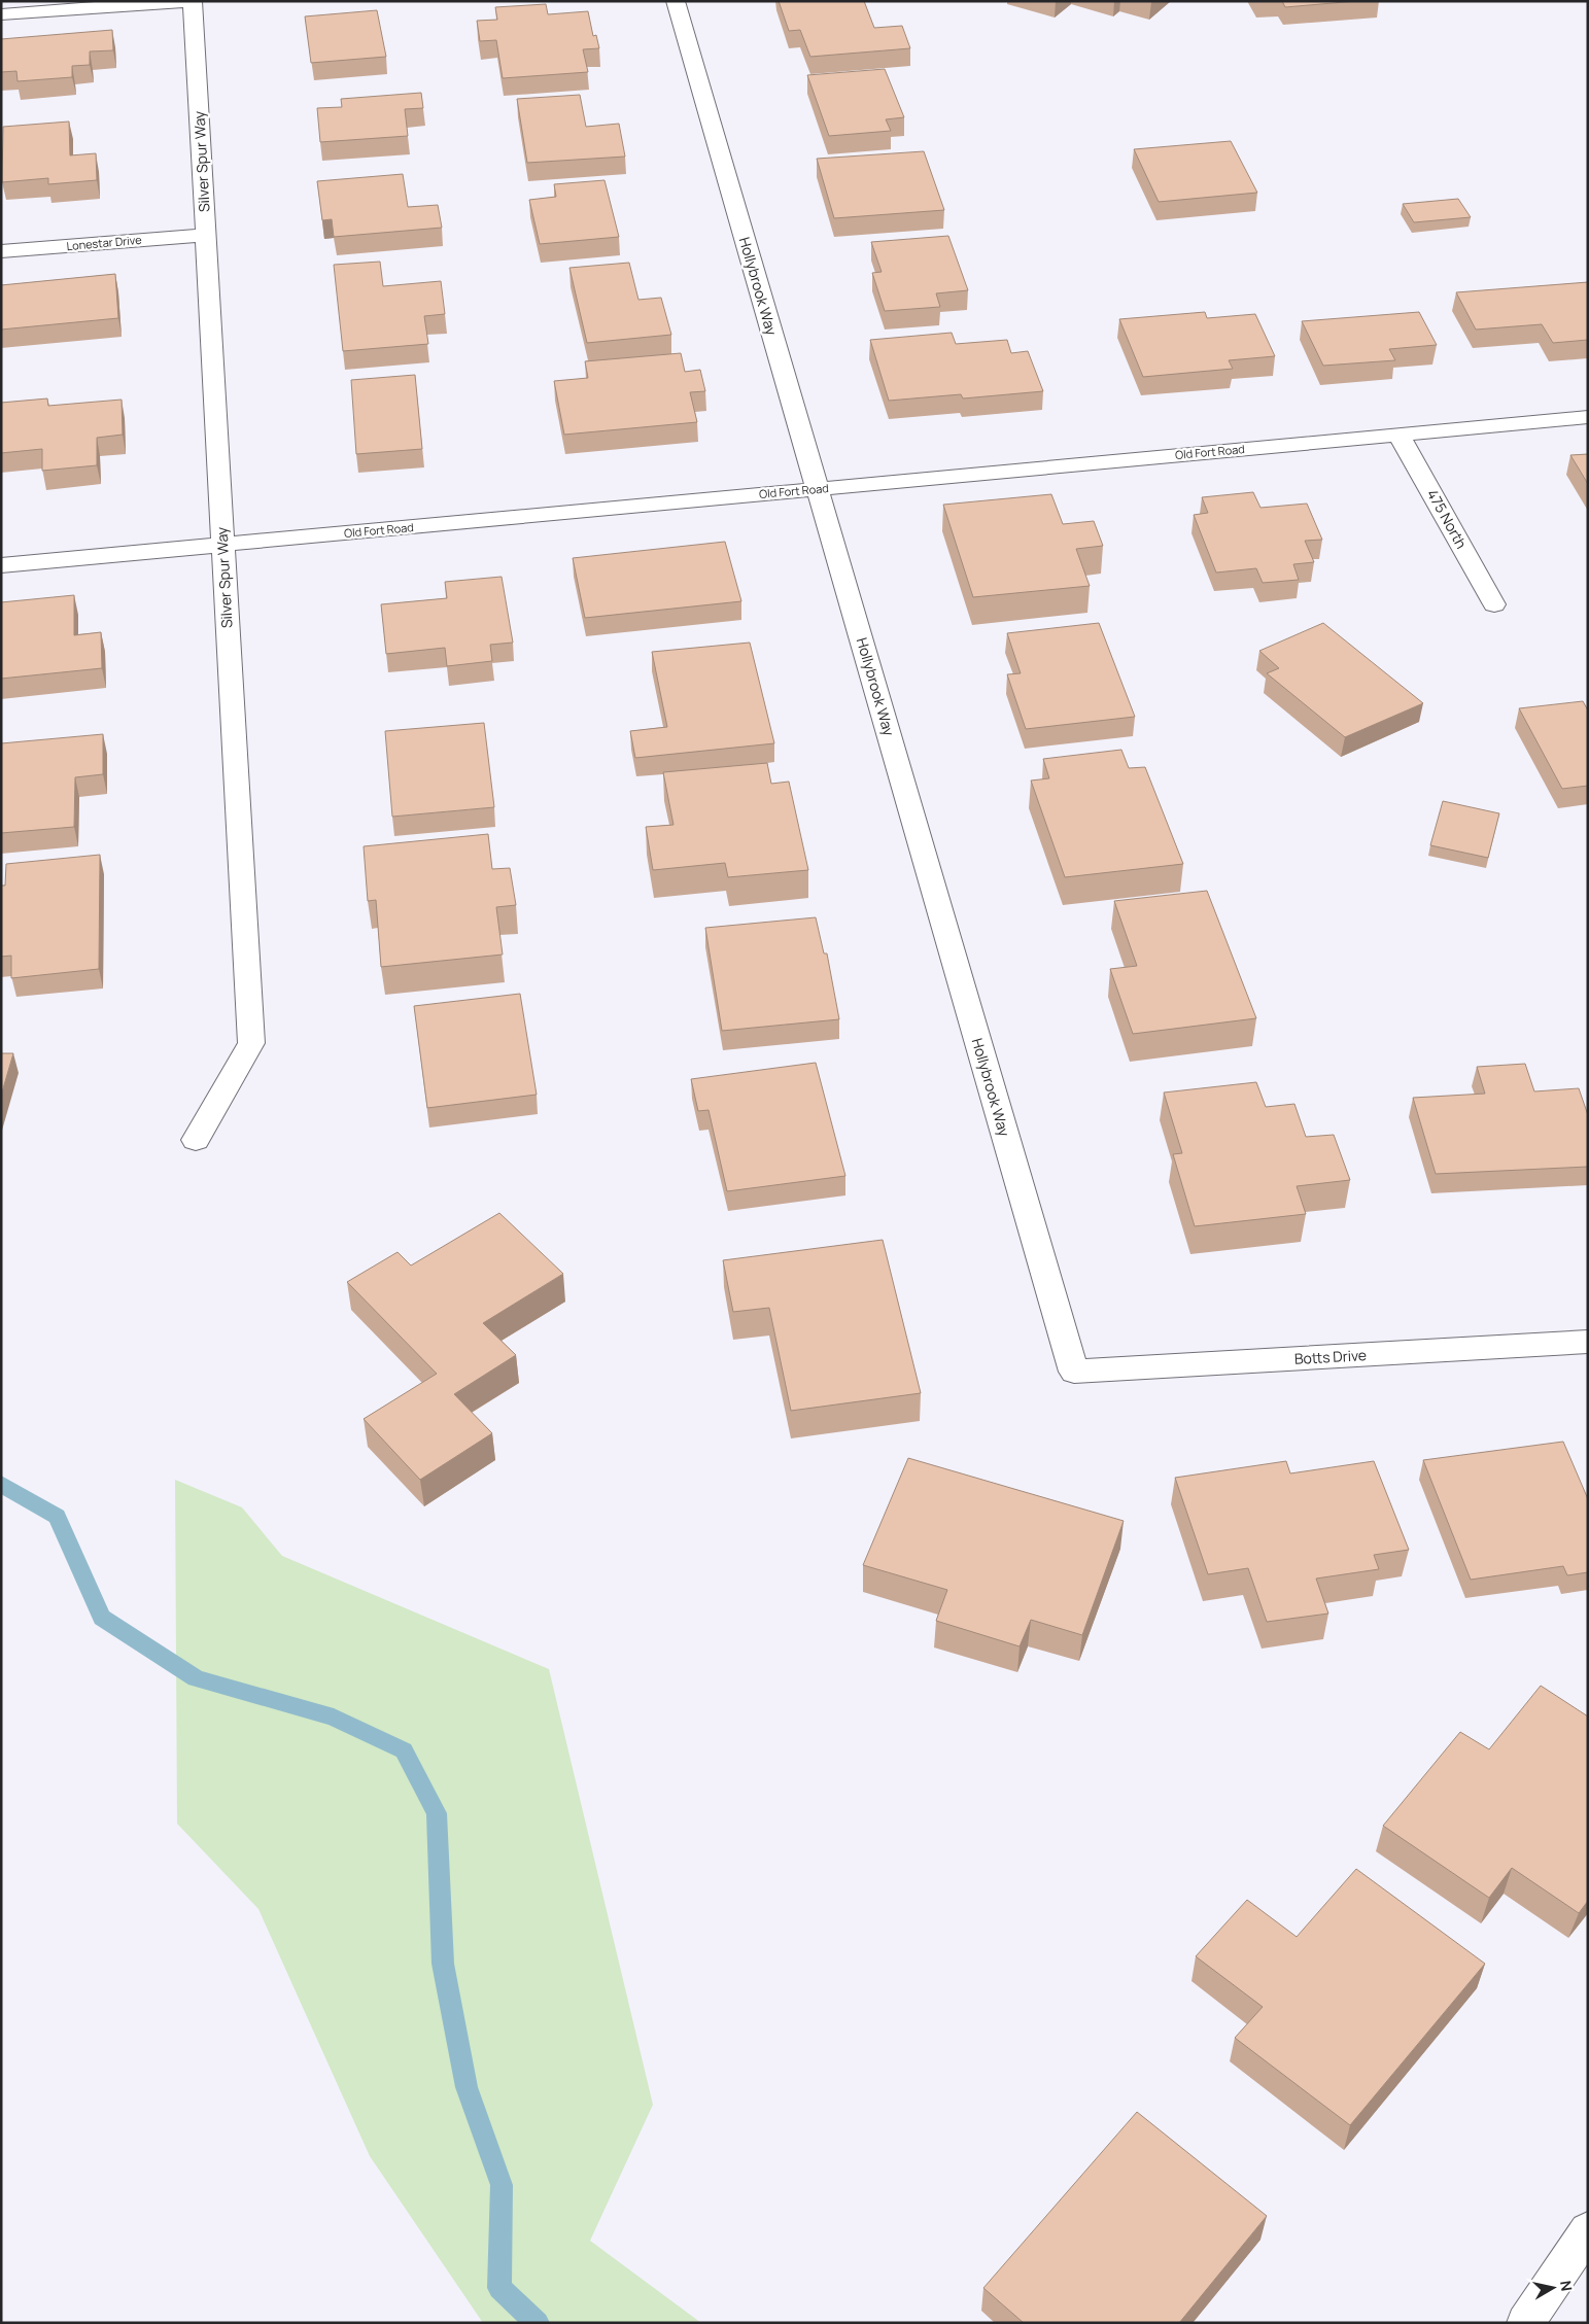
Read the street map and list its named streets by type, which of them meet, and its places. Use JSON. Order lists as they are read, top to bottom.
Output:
{
  "streets": {
    "street": [
      "Silver Spur Way",
      "Lonestar Drive",
      "Hollybrook Way",
      "Old Fort Road",
      "475 North",
      "Botts Drive"
    ]
  },
  "crossings": [
    ["Silver Spur Way", "Lonestar Drive"],
    ["Silver Spur Way", "Old Fort Road"],
    ["Hollybrook Way", "Old Fort Road"],
    ["Hollybrook Way", "Botts Drive"],
    ["Old Fort Road", "475 North"]
  ],
  "north": "right"
}
